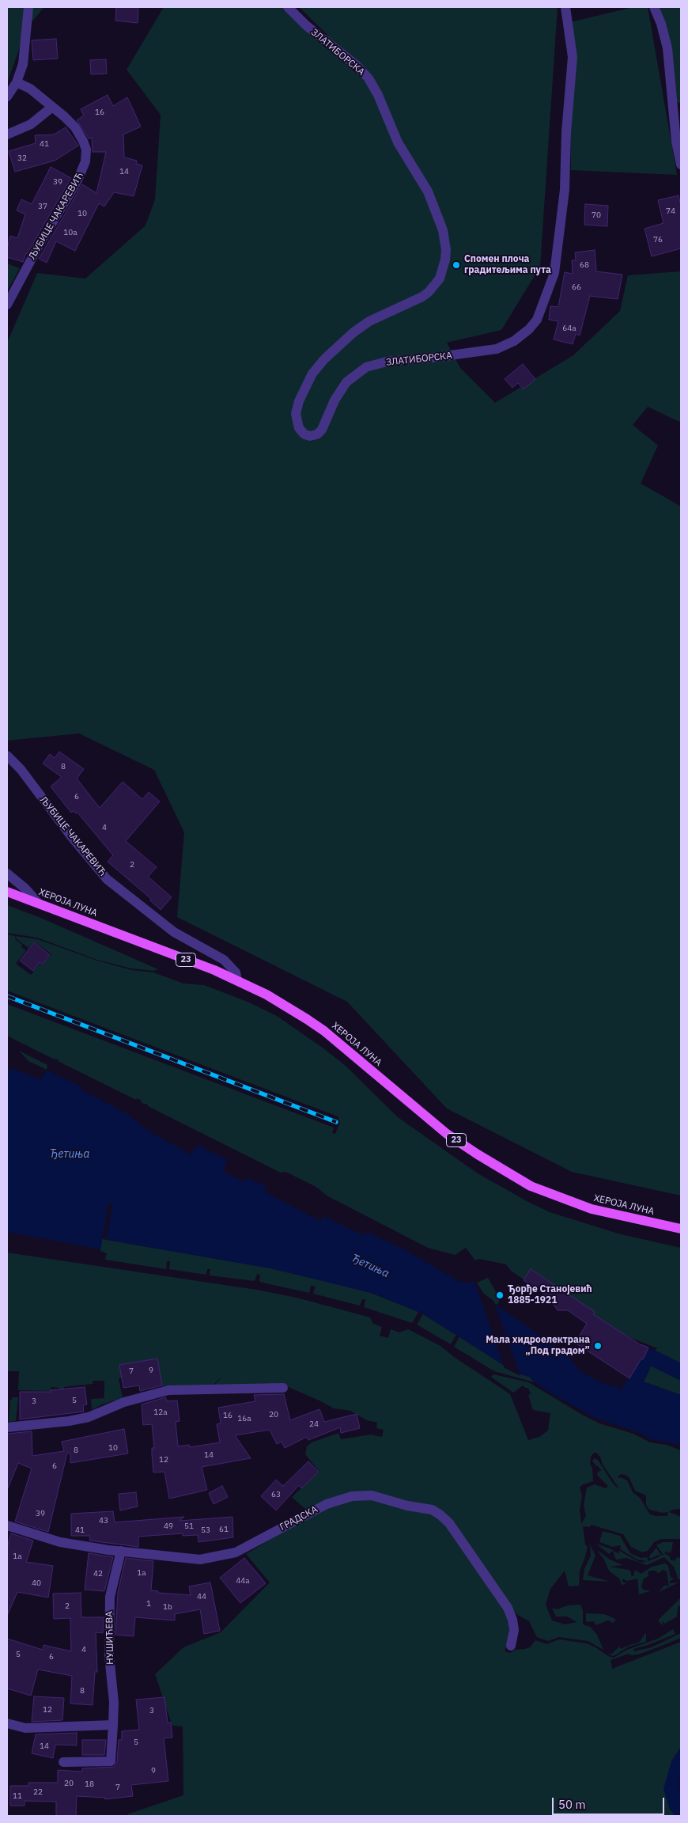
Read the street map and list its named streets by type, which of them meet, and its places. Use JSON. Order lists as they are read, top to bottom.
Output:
{
  "streets": {
    "main road": ["ХЕРОЈА ЛУНА", "23"],
    "street": [
      "ЗЛАТИБОРСКА",
      "ЉУБИЦЕ ЧАКАРЕВИЋ",
      "ГРАДСКА",
      "НУШИЋЕВА"
    ]
  },
  "crossings": [
    ["ЉУБИЦЕ ЧАКАРЕВИЋ", "ХЕРОЈА ЛУНА"],
    ["ГРАДСКА", "НУШИЋЕВА"]
  ],
  "water": ["Ђетиња"],
  "places": ["Спомен плоча градитељима пута", "Ђорђе Станојевић 1885-1921", "Мала хидроелектрана „Под градом”"],
  "house_numbers": [
    "16",
    "41",
    "32",
    "14",
    "39",
    "37",
    "74",
    "10",
    "70",
    "10a",
    "76",
    "68",
    "66",
    "64a",
    "8",
    "6",
    "4",
    "2",
    "9",
    "7",
    "5",
    "3",
    "12a",
    "20",
    "16",
    "16a",
    "24",
    "10",
    "8",
    "14",
    "12",
    "6",
    "63",
    "39",
    "43",
    "49",
    "51",
    "61",
    "41",
    "53",
    "1a",
    "1a",
    "42",
    "44a",
    "40",
    "44",
    "1",
    "2",
    "1b",
    "4",
    "5",
    "6",
    "8",
    "12",
    "3",
    "5",
    "14",
    "9",
    "20",
    "18",
    "7",
    "22",
    "11"
  ],
  "scale_bar": "50 m"
}
